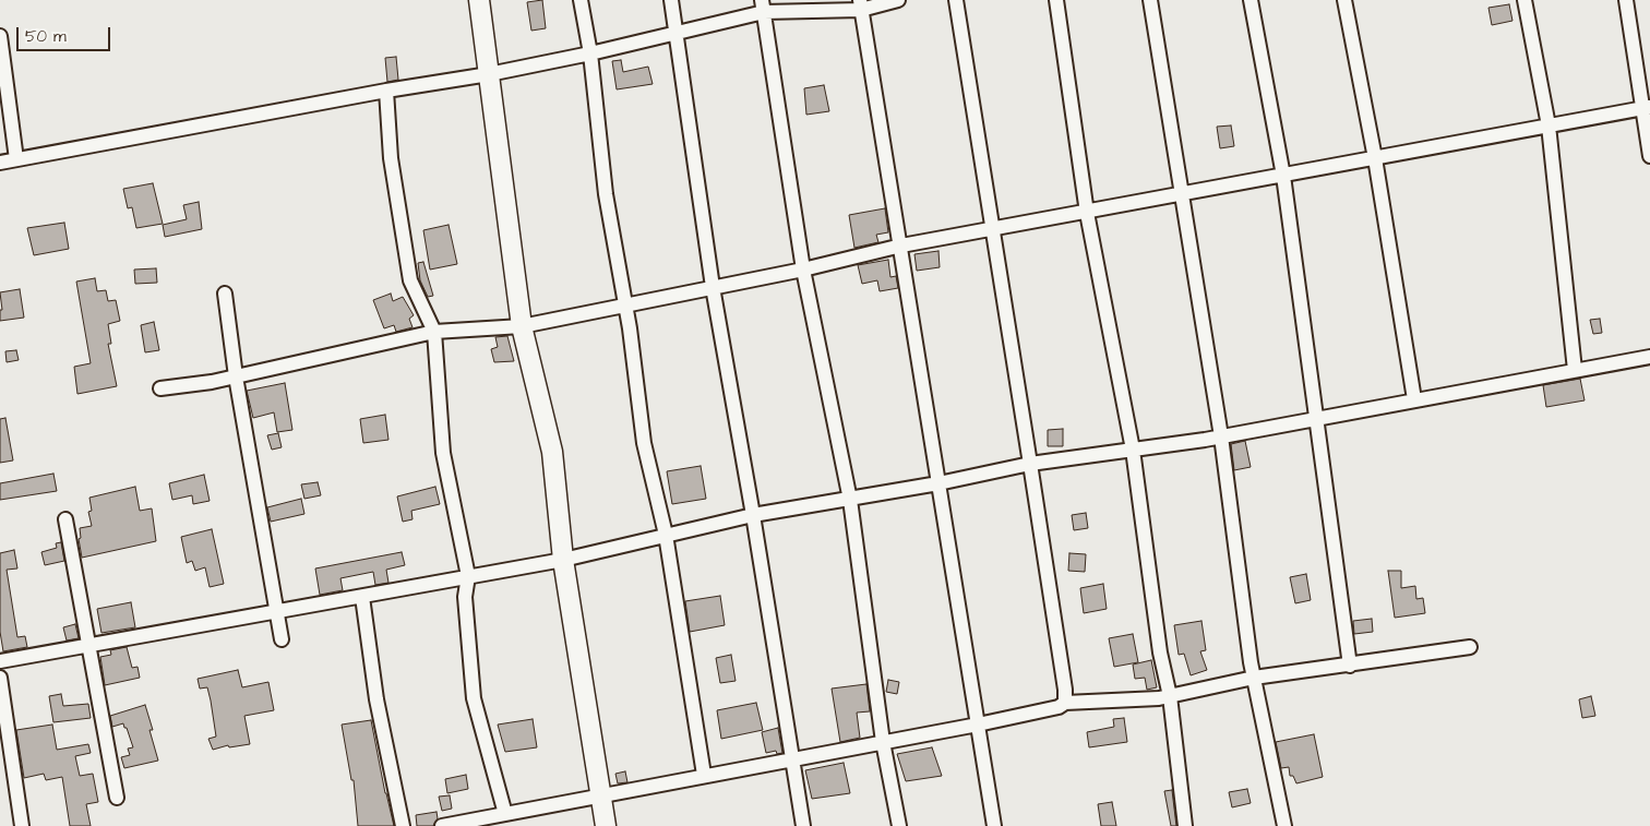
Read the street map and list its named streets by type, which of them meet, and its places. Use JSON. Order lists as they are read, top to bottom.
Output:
{
  "scale_bar": "50 m"
}
